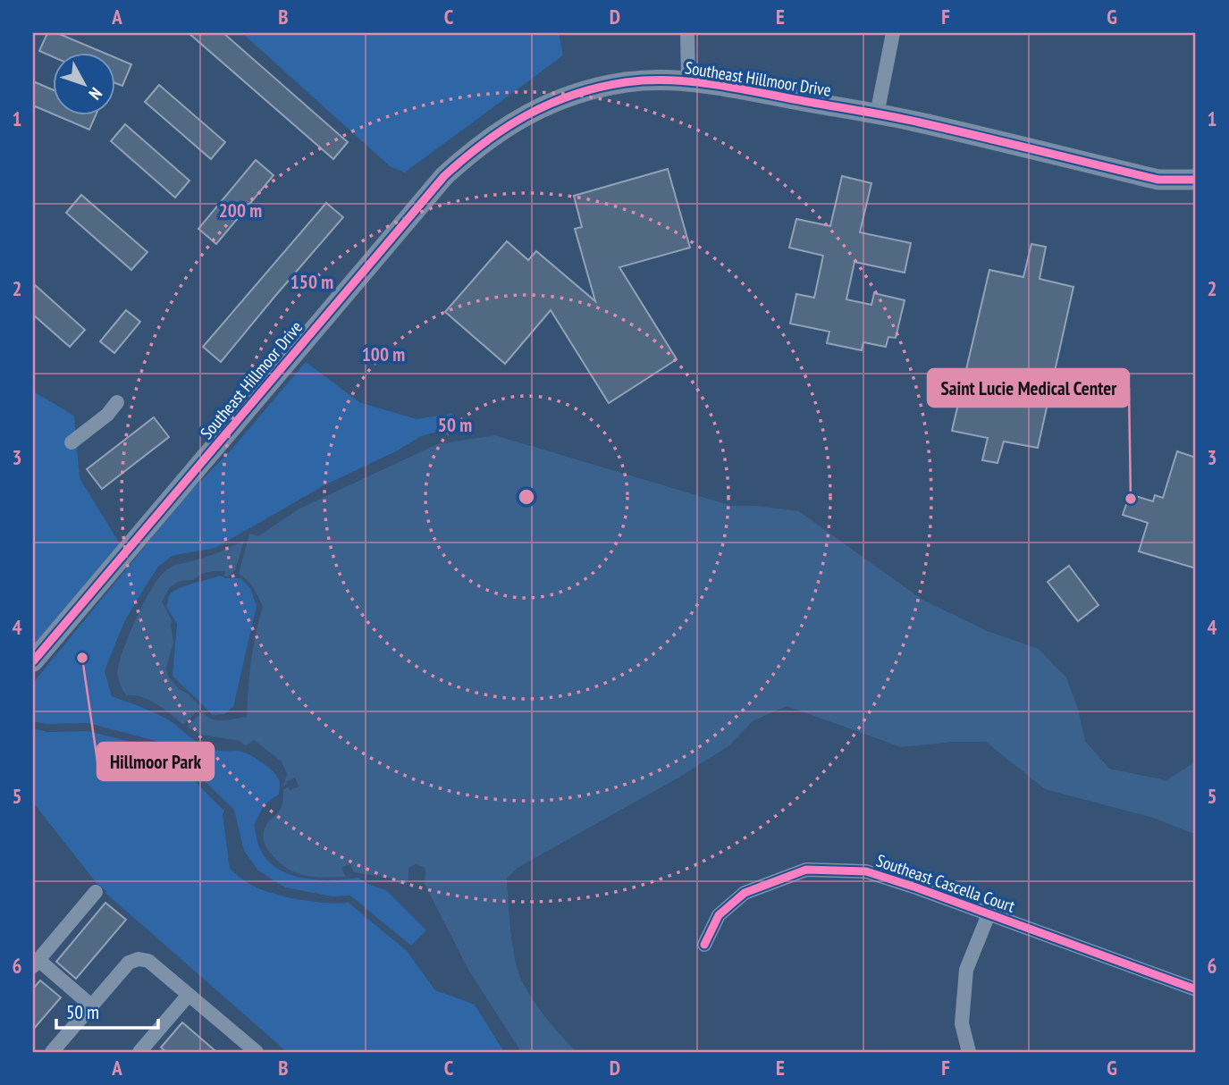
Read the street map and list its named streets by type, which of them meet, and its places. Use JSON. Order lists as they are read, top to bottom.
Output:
{
  "streets": {
    "street": ["Southeast Hillmoor Drive", "Southeast Cascella Court"]
  },
  "places": ["Saint Lucie Medical Center", "Hillmoor Park"],
  "scale_bar": "50 m",
  "north": "bottom right",
  "grid": {
    "columns": [
      "A",
      "B",
      "C",
      "D",
      "E",
      "F",
      "G"
    ],
    "rows": [
      "1",
      "2",
      "3",
      "4",
      "5",
      "6"
    ]
  },
  "rings": [
    "200 m",
    "150 m",
    "100 m",
    "50 m"
  ]
}
